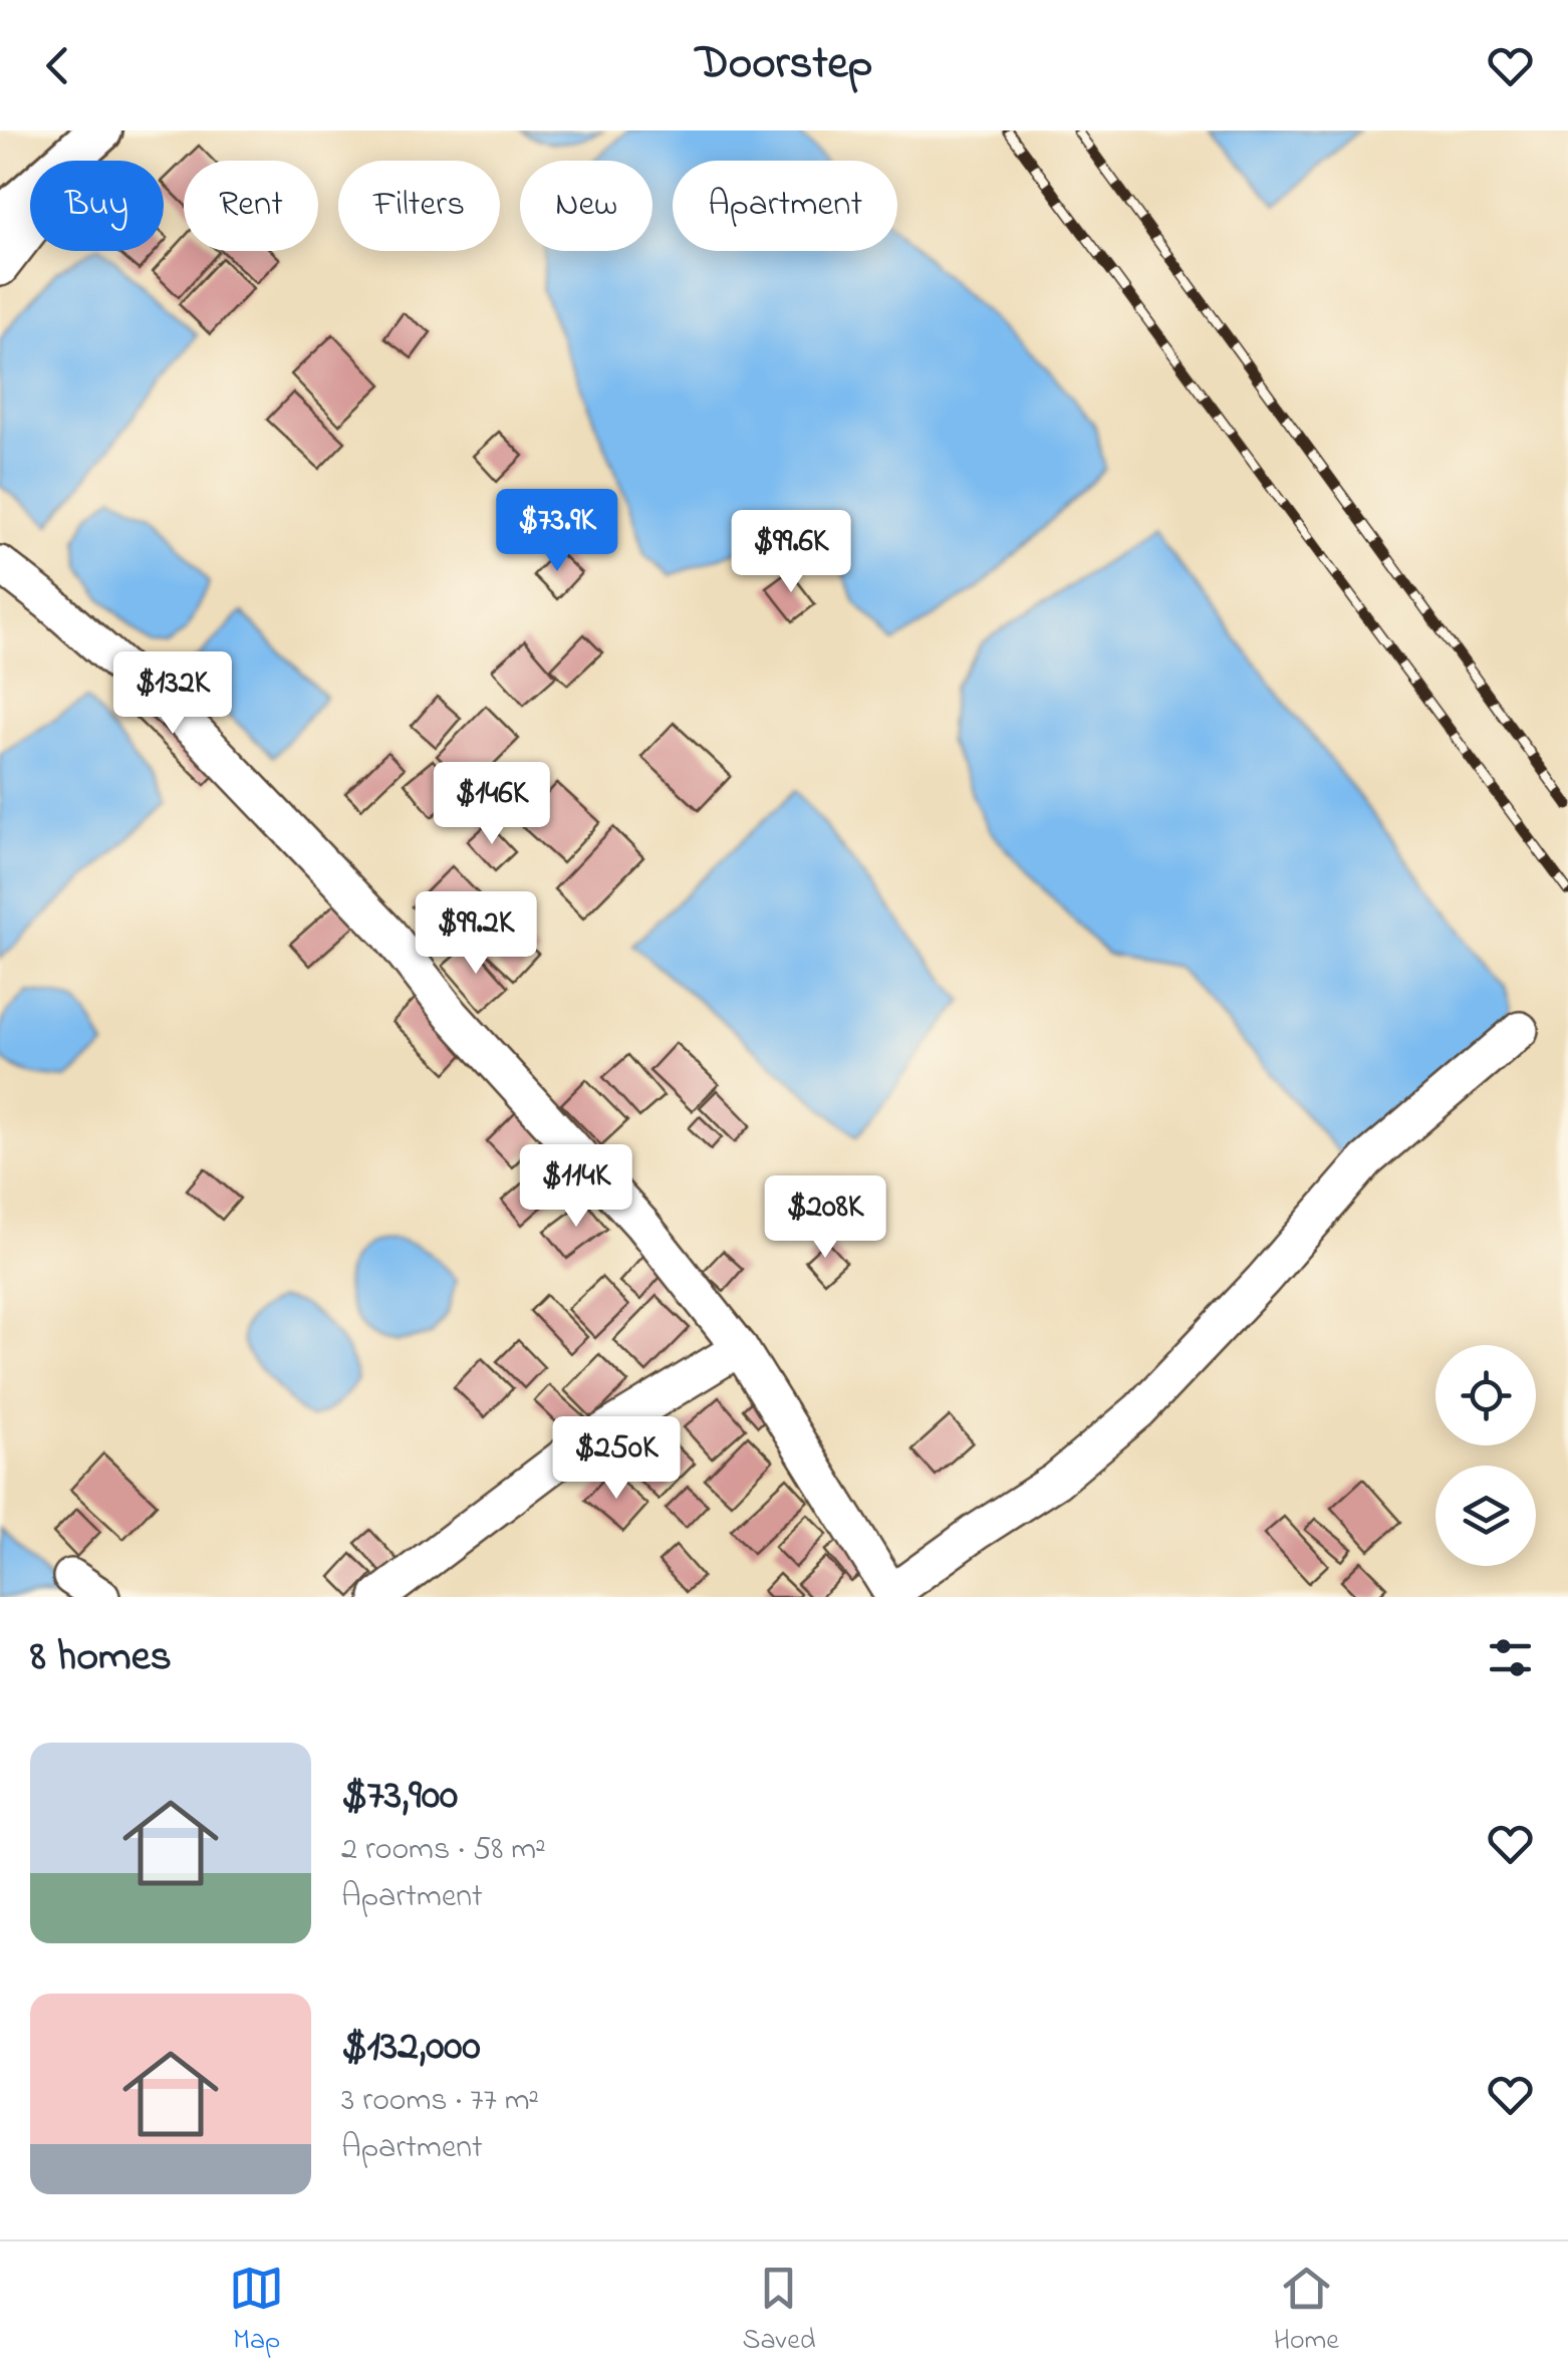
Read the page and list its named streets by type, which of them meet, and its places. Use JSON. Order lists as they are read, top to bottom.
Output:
{
  "page": {
    "header": "Doorstep",
    "chip": [
      "Buy",
      "Rent",
      "Filters",
      "New",
      "Apartment"
    ],
    "price": [
      "$73.9K",
      "$99.6K",
      "$132K",
      "$146K",
      "$99.2K",
      "$114K",
      "$208K",
      "$250K"
    ],
    "heading": "8 homes",
    "list": [
      {
        "name": "$73,900",
        "note": "2 rooms · 58 m² · Apartment"
      },
      {
        "name": "$132,000",
        "note": "3 rooms · 77 m² · Apartment"
      }
    ],
    "tabs": ["Map", "Saved", "Home"]
  }
}
